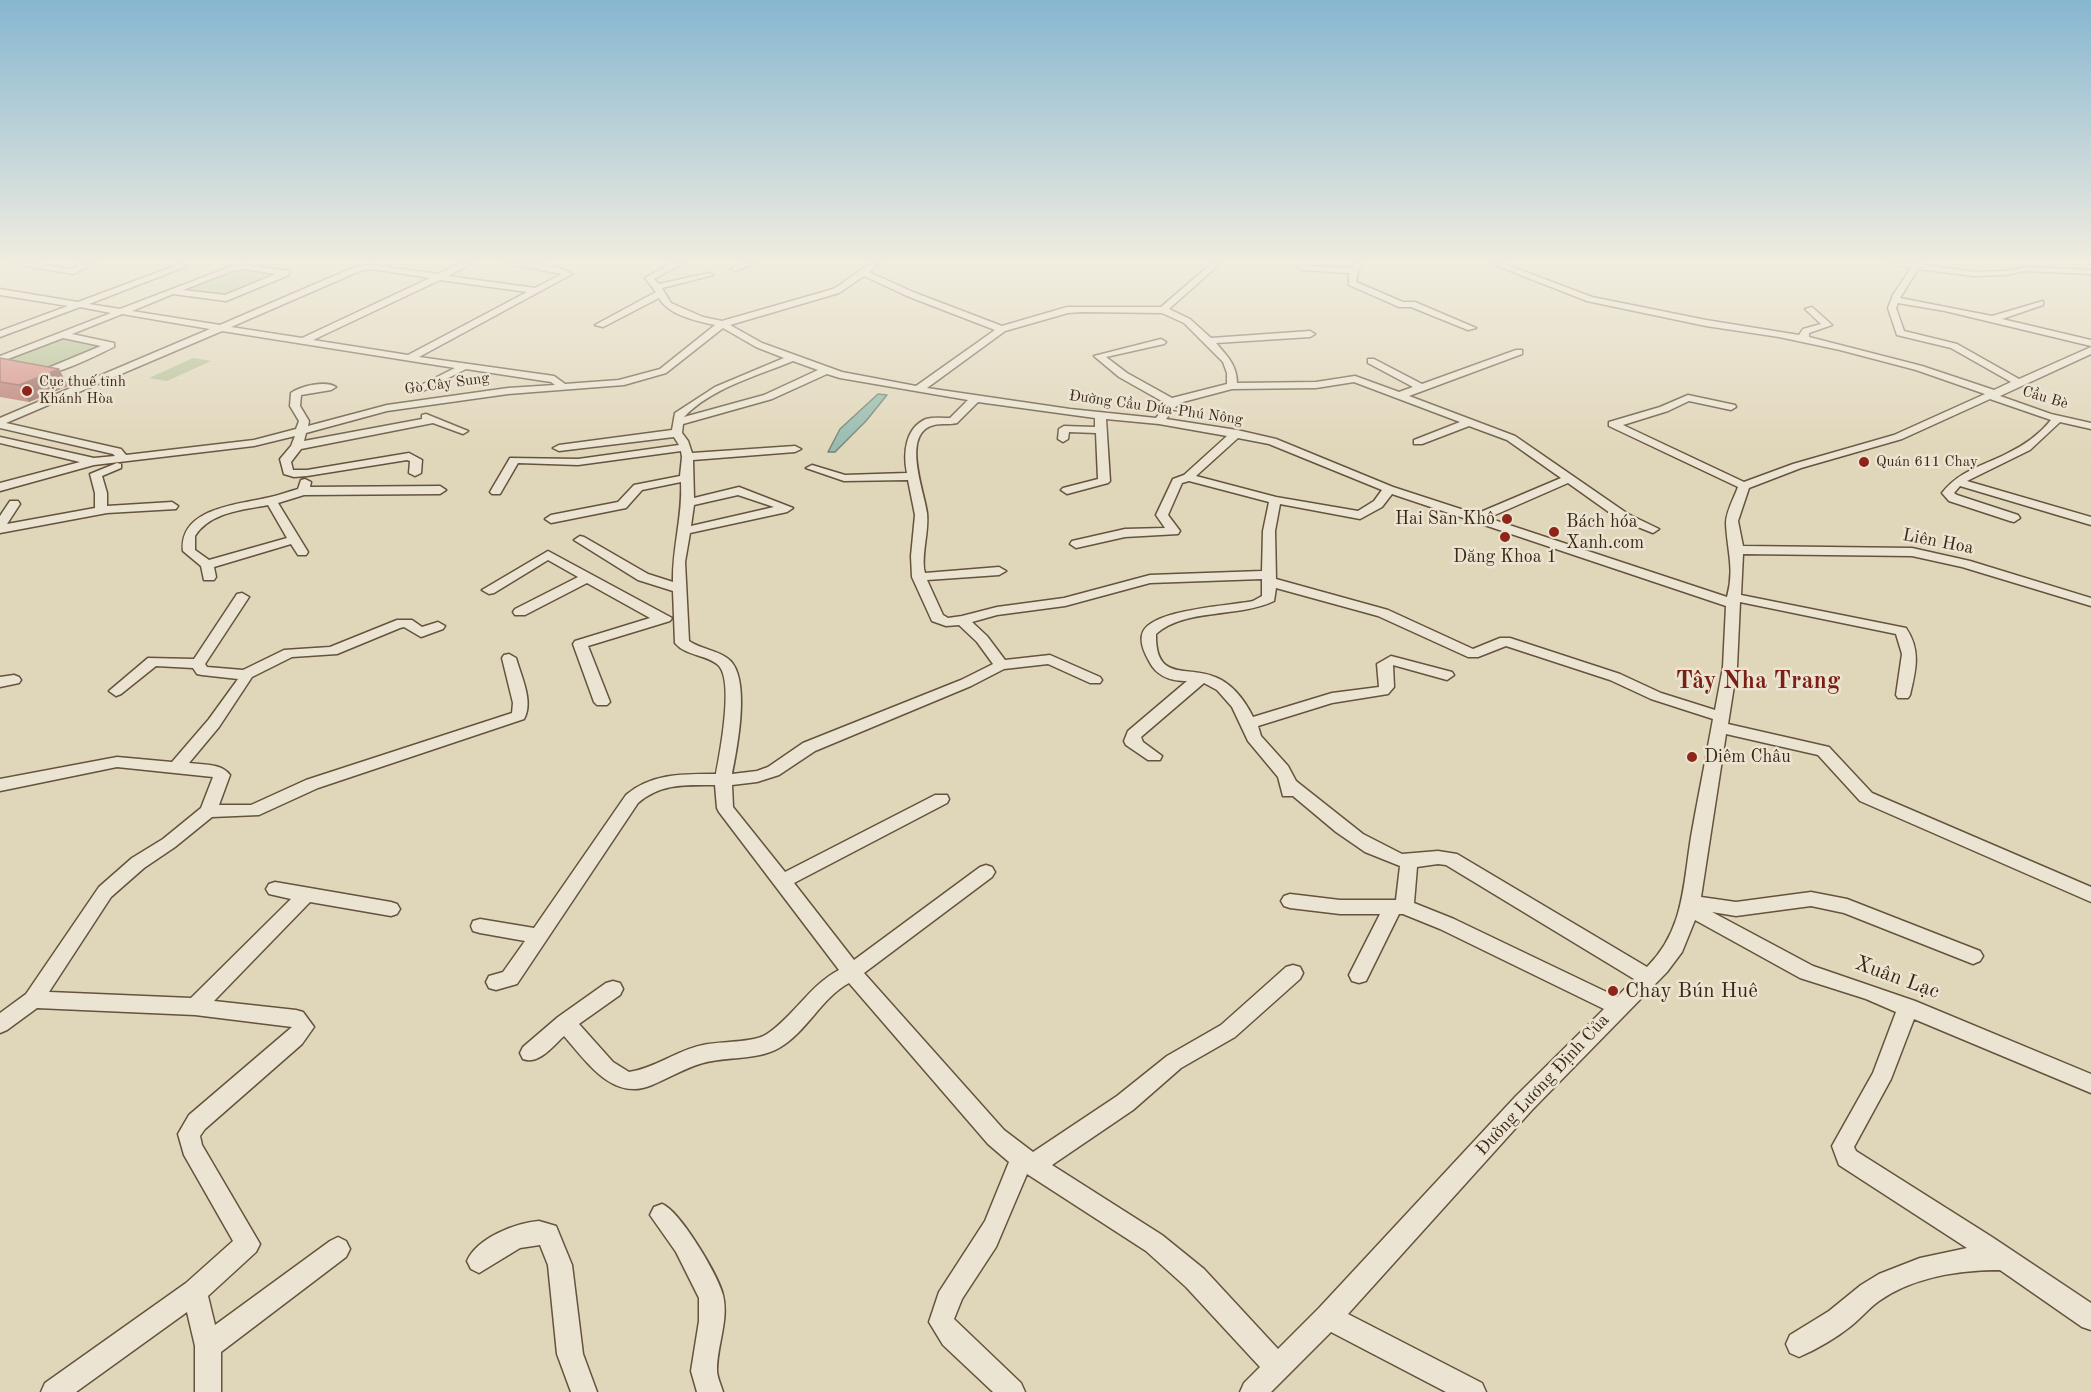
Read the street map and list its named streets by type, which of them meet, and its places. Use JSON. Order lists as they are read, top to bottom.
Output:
{
  "streets": {
    "street": [
      "Gò Cây Sung",
      "Cầu Bè",
      "Đường Cầu Dứa-Phú Nông",
      "Liên Hoa",
      "Xuân Lạc",
      "Đường Lương Định Của"
    ]
  },
  "crossings": [
    ["Đường Cầu Dứa-Phú Nông", "Đường Lương Định Của"],
    ["Liên Hoa", "Đường Lương Định Của"],
    ["Xuân Lạc", "Đường Lương Định Của"]
  ],
  "districts": ["Tây Nha Trang"],
  "places": [
    "Cục thuế tỉnh Khánh Hòa",
    "Quán 611 Chay",
    "Hai San Khô",
    "Bách hóa Xanh.com",
    "Dăng Khoa 1",
    "Diêm Châu",
    "Chay Bún Huê"
  ]
}
